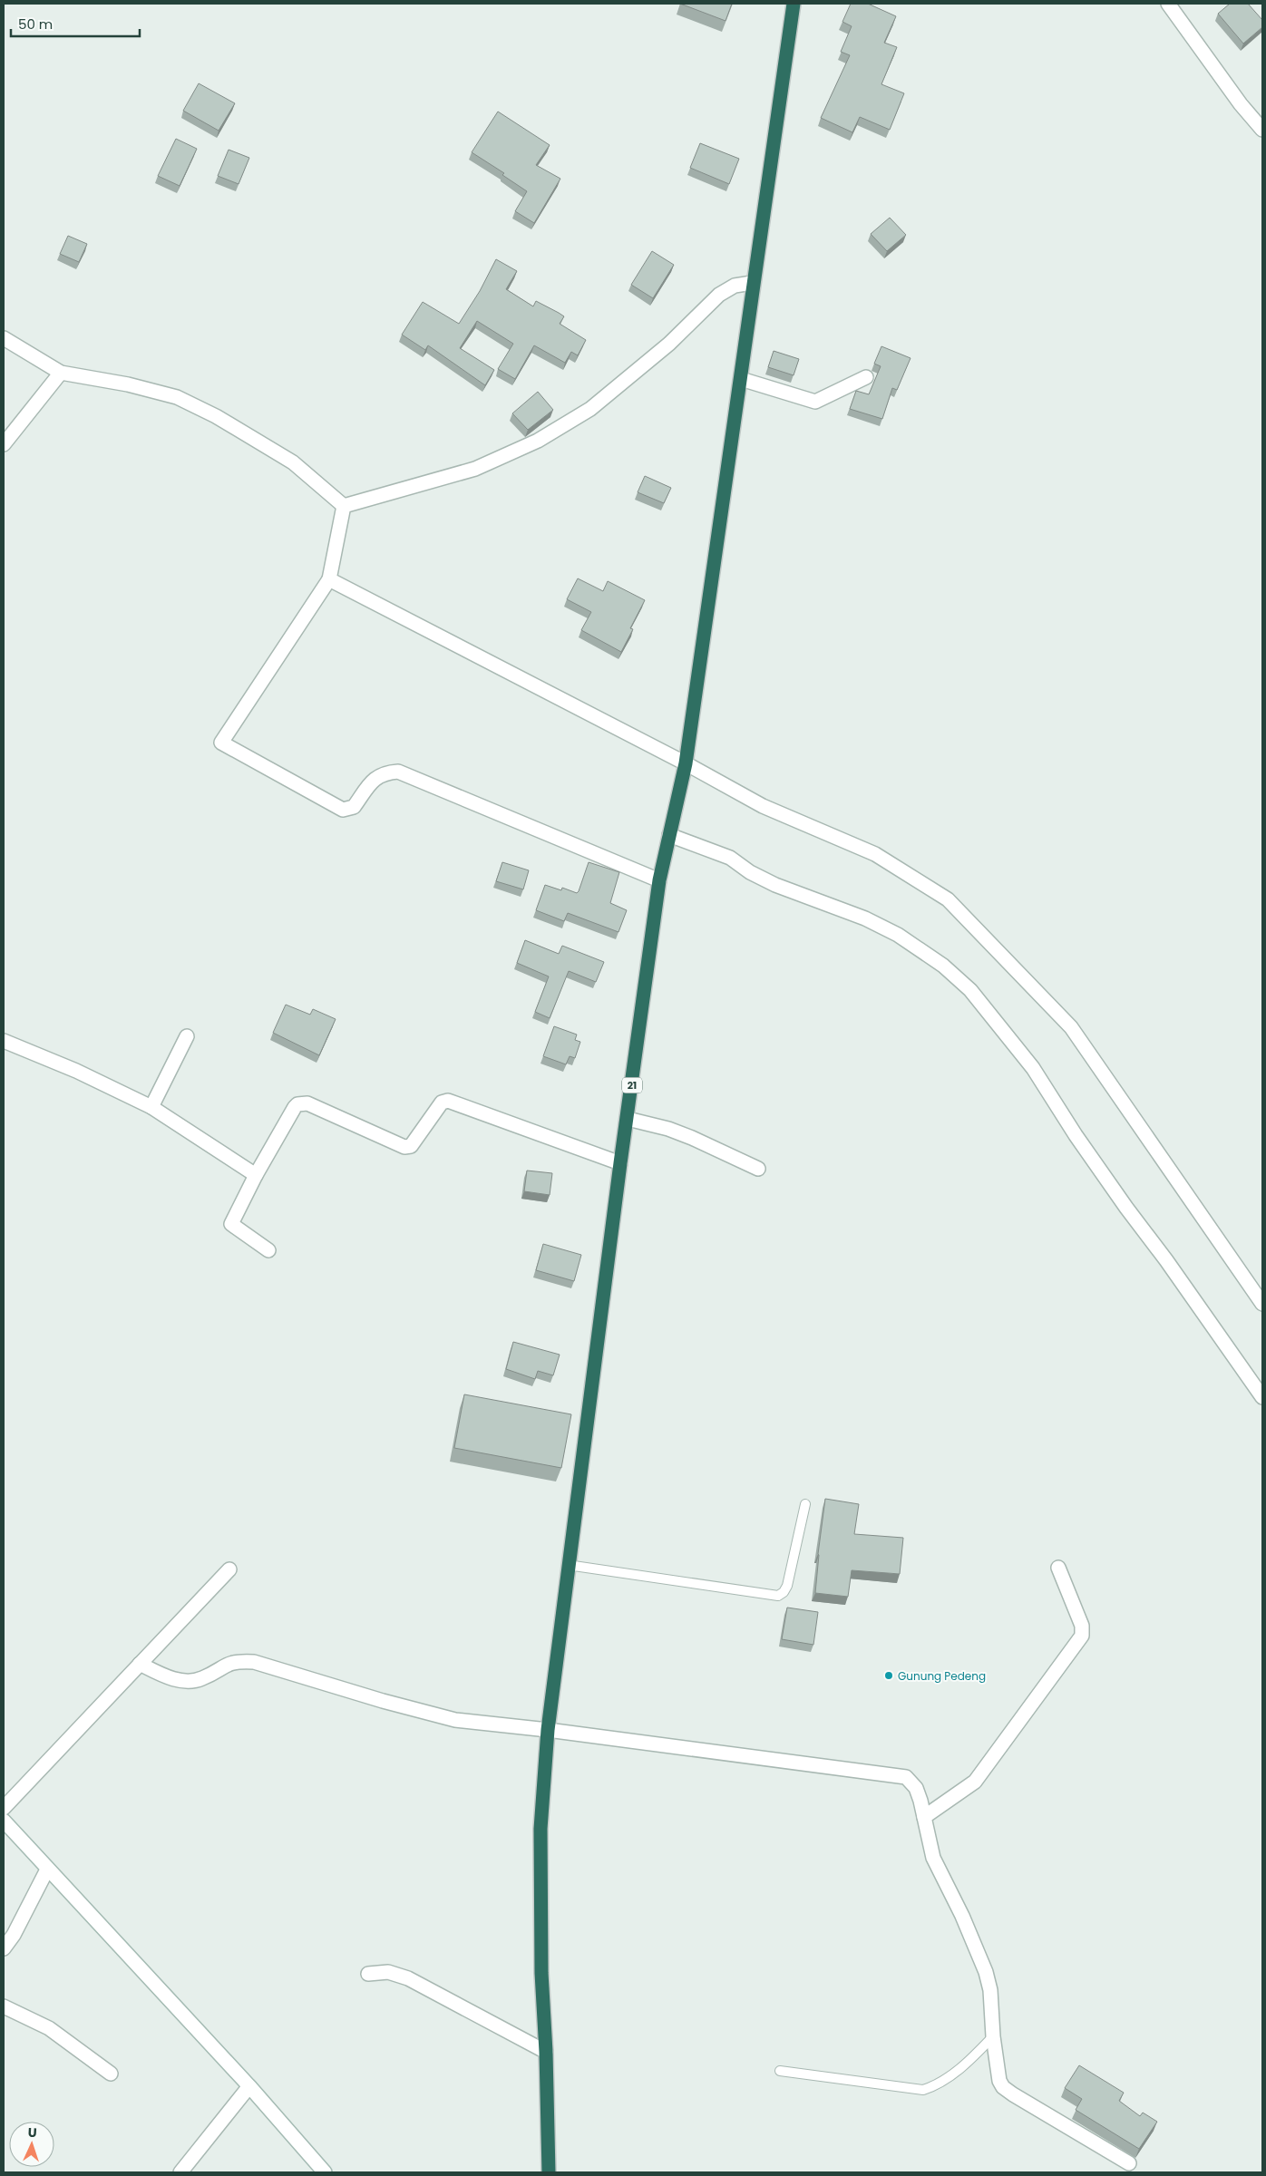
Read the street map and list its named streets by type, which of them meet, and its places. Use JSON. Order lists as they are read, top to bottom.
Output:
{
  "streets": {
    "highway": ["21"]
  },
  "places": ["Gunung Pedeng"],
  "scale_bar": "50 m",
  "north": "top"
}
